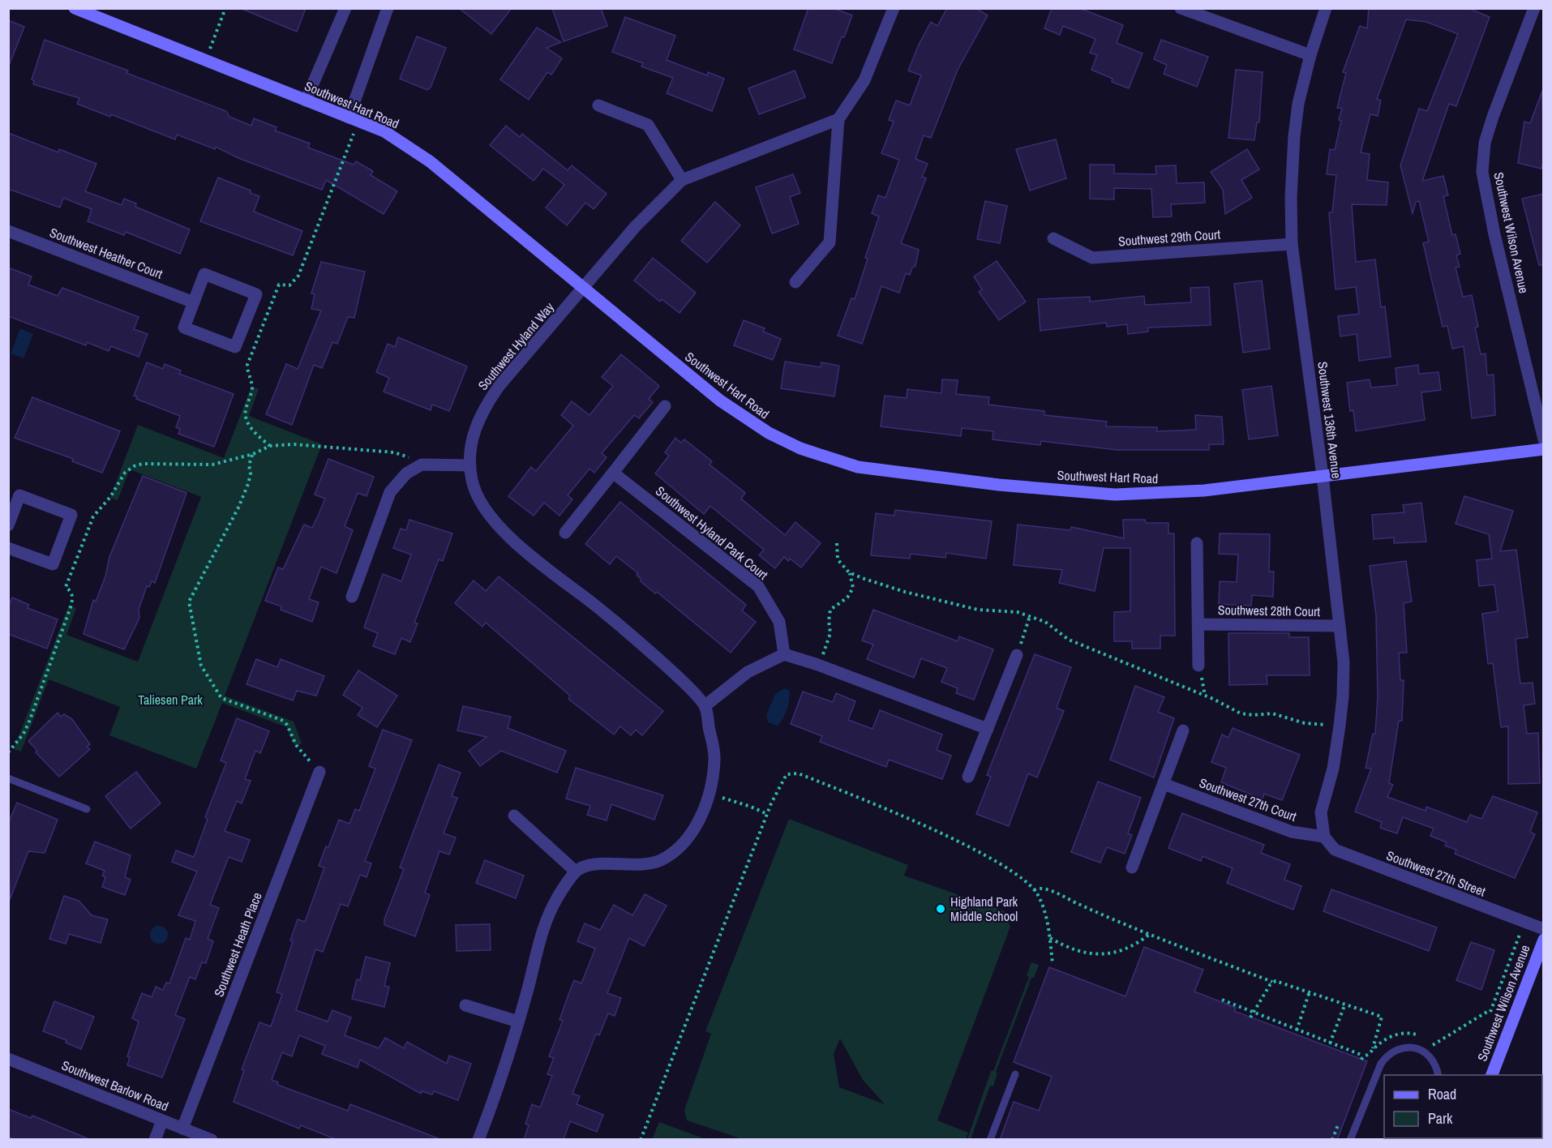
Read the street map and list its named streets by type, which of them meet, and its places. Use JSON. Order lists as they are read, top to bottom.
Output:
{
  "streets": {
    "street": [
      "Southwest Hart Road",
      "Southwest Wilson Avenue",
      "Southwest 29th Court",
      "Southwest Heather Court",
      "Southwest Hyland Way",
      "Southwest 136th Avenue",
      "Southwest Hyland Park Court",
      "Southwest 28th Court",
      "Southwest 27th Court",
      "Southwest 27th Street",
      "Southwest Heath Place",
      "Southwest Barlow Road"
    ]
  },
  "crossings": [
    ["Southwest Hart Road", "Southwest Hyland Way"],
    ["Southwest Hart Road", "Southwest 136th Avenue"],
    ["Southwest 29th Court", "Southwest 136th Avenue"],
    ["Southwest 136th Avenue", "Southwest 28th Court"],
    ["Southwest 136th Avenue", "Southwest 27th Court"],
    ["Southwest 136th Avenue", "Southwest 27th Street"],
    ["Southwest 27th Court", "Southwest 27th Street"],
    ["Southwest Heath Place", "Southwest Barlow Road"]
  ],
  "parks": ["Taliesen Park"],
  "places": ["Highland Park Middle School"],
  "legend": ["Road", "Park"]
}
